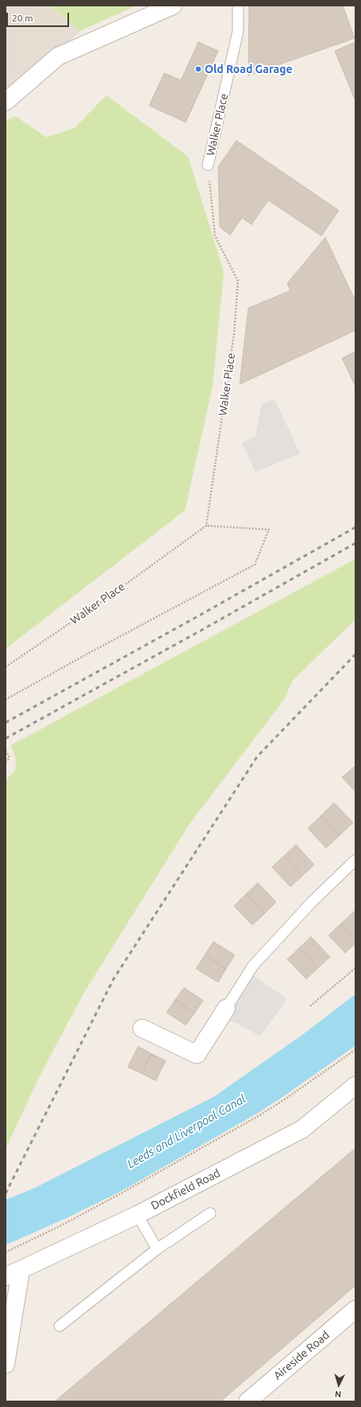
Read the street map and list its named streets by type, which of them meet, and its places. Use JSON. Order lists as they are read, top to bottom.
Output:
{
  "streets": {
    "street": ["Dockfield Road", "Aireside Road"],
    "lane": ["Walker Place"]
  },
  "water": ["Leeds and Liverpool Canal"],
  "places": ["Old Road Garage"],
  "scale_bar": "20 m",
  "north": "bottom"
}
